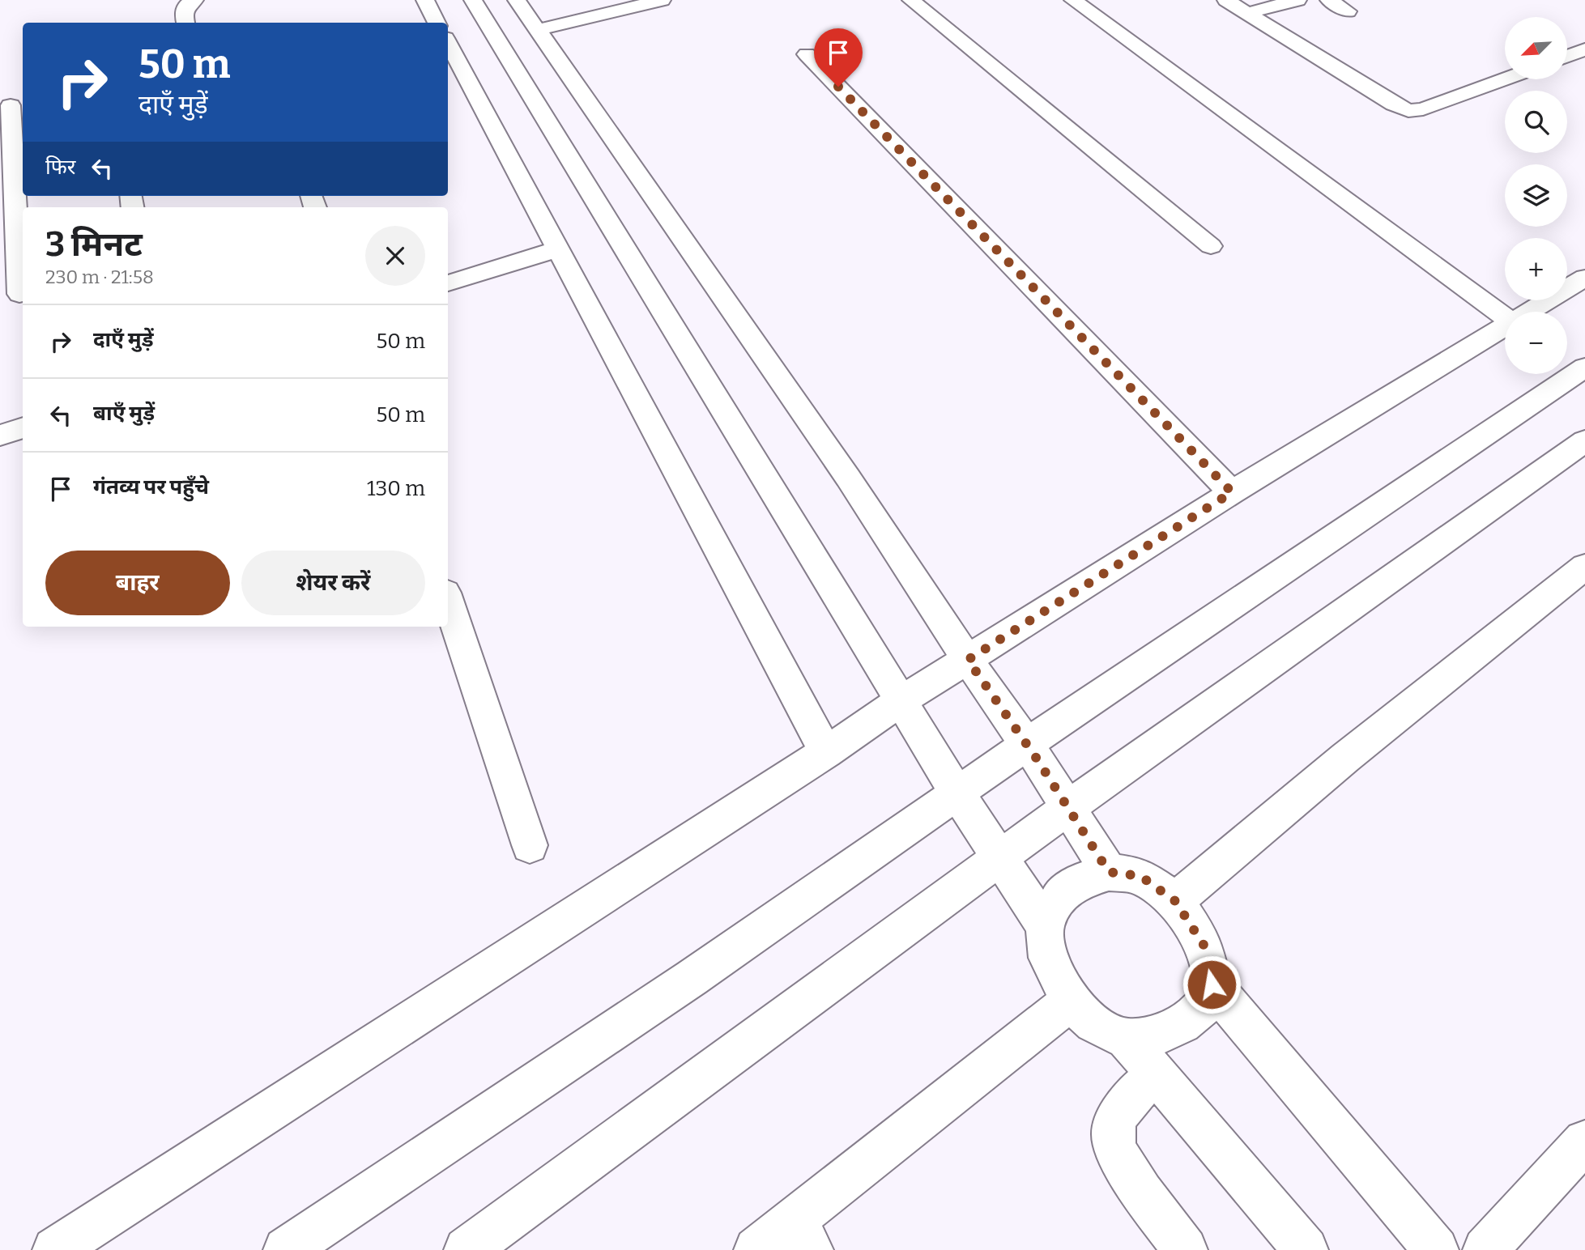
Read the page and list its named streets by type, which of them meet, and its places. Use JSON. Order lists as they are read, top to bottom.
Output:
{
  "north": "bottom left",
  "page": {
    "map_buttons": ["+", "−"],
    "turn": ["50 m", "दाएँ मुड़ें"],
    "then": "फिर",
    "heading": ["3 मिनट", "230 m · 21:58"],
    "list": [
      {
        "name": "दाएँ मुड़ें",
        "value": "50 m"
      },
      {
        "name": "बाएँ मुड़ें",
        "value": "50 m"
      },
      {
        "name": "गंतव्य पर पहुँचे",
        "value": "130 m"
      }
    ],
    "buttons": ["बाहर", "शेयर करें"]
  }
}
